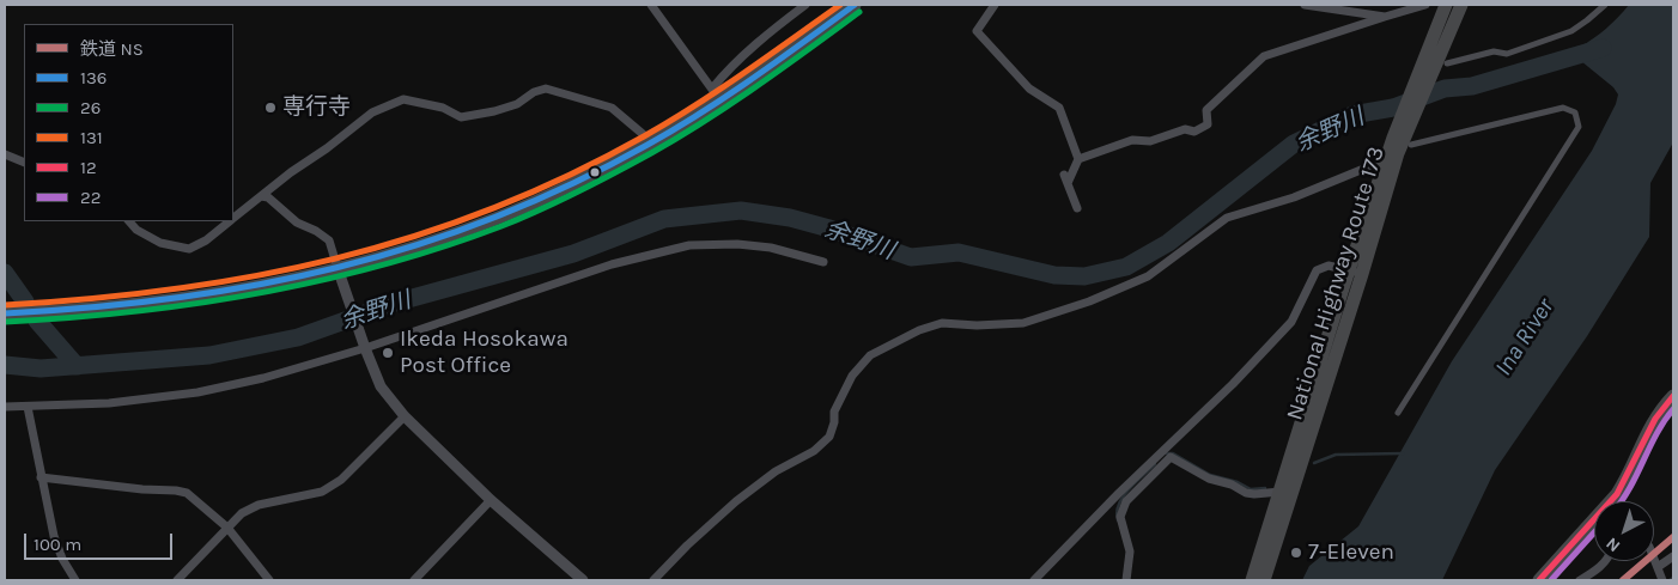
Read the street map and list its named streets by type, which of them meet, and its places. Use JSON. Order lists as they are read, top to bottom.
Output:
{
  "streets": {
    "main road": ["National Highway Route 173"]
  },
  "water": ["余野川", "Ina River"],
  "places": ["専行寺", "Ikeda Hosokawa Post Office", "7-Eleven"],
  "lines": [
    "transit line 136",
    "transit line 131",
    "transit line 26",
    "transit line 12",
    "transit line 22",
    "rail line NS"
  ],
  "legend": [
    "鉄道 NS",
    "136",
    "26",
    "131",
    "12",
    "22"
  ],
  "scale_bar": "100 m",
  "north": "bottom left"
}
